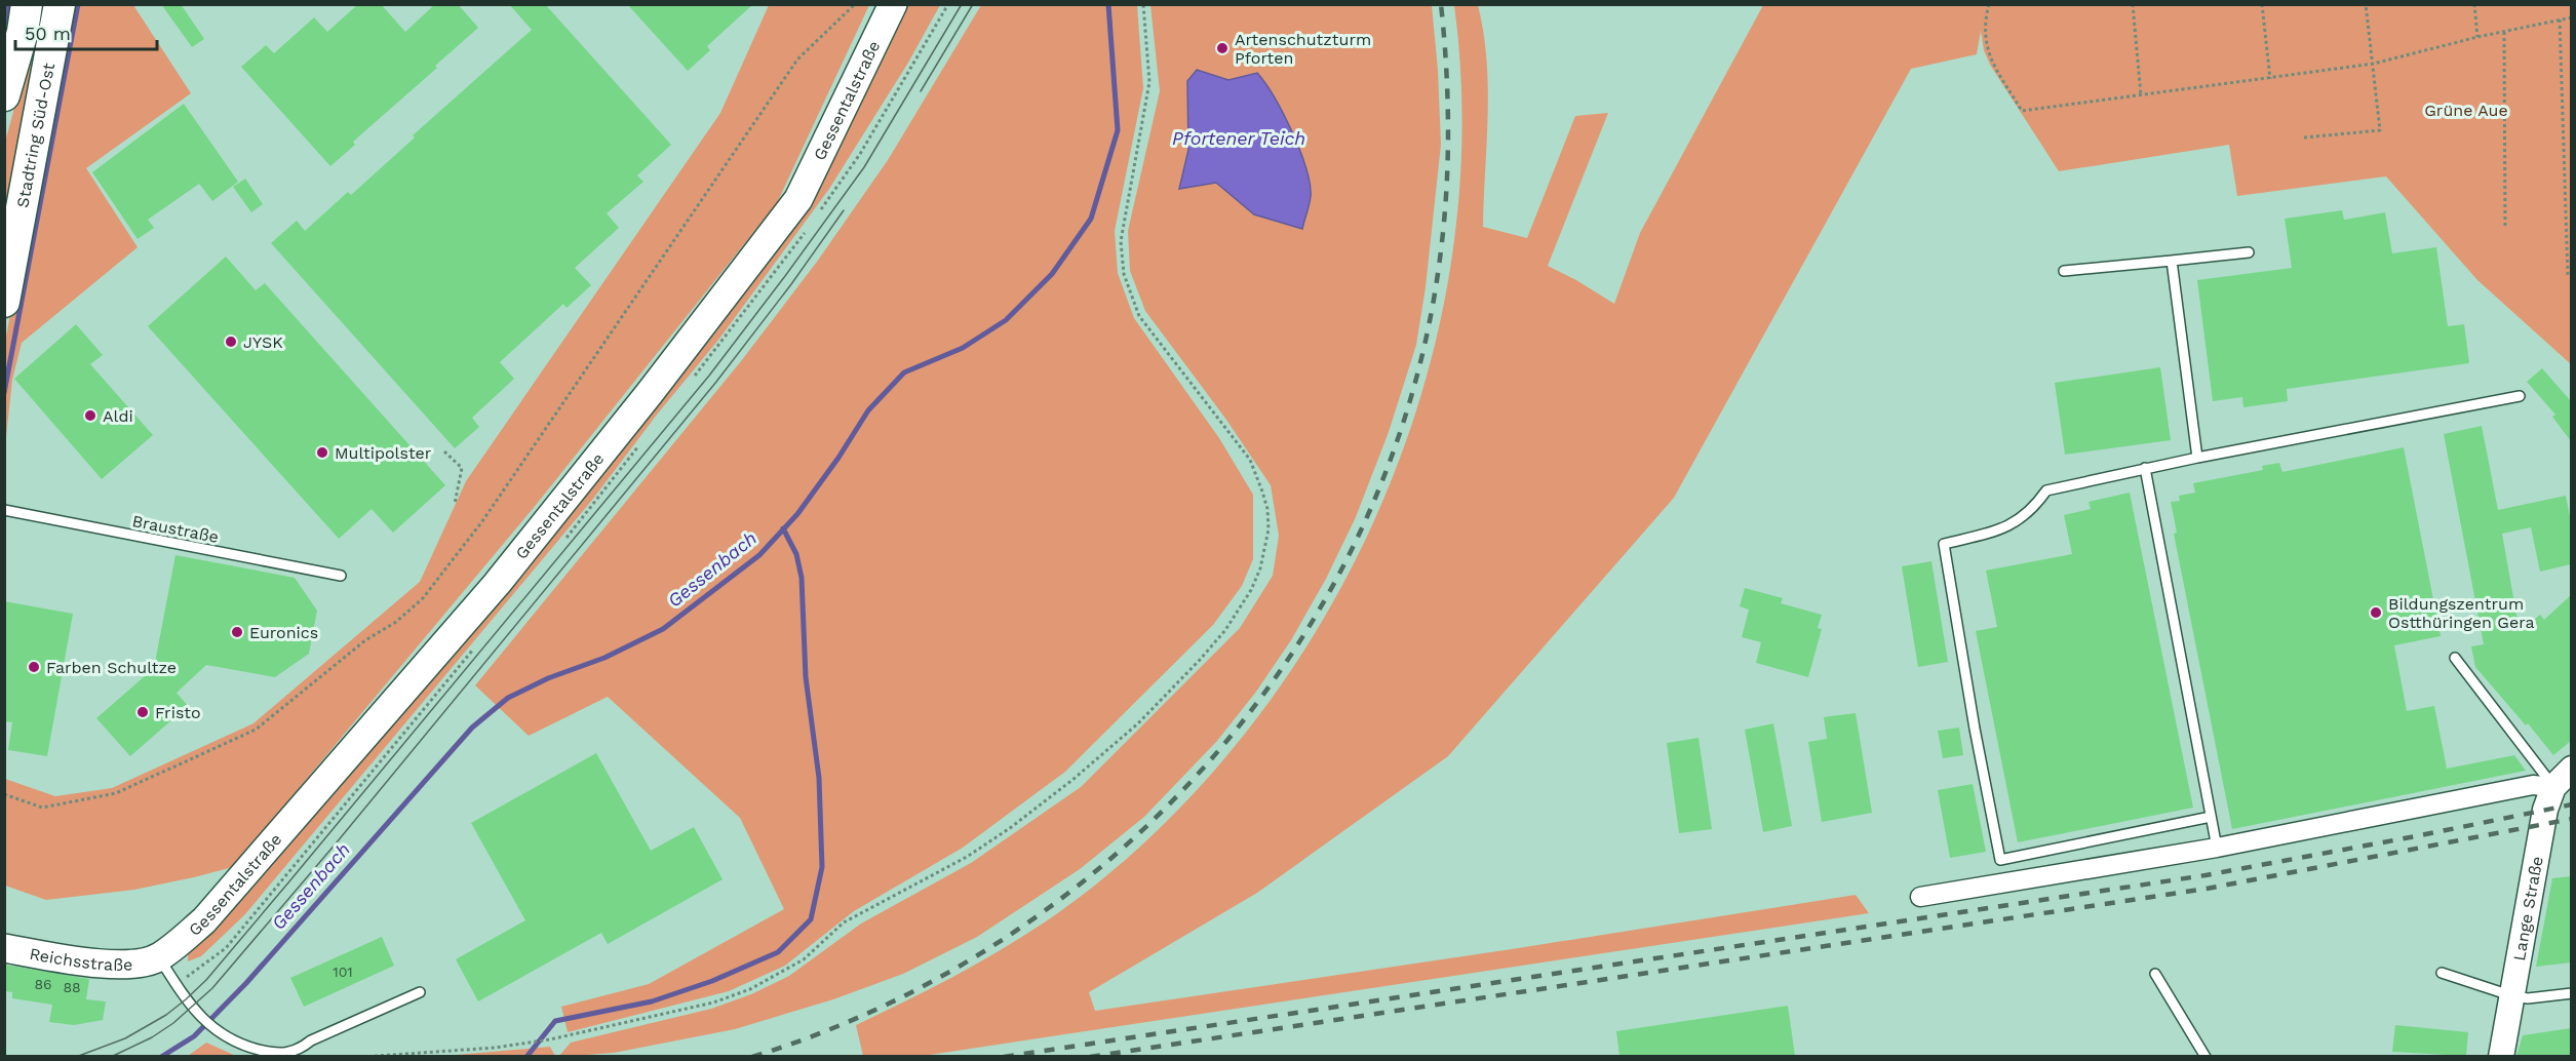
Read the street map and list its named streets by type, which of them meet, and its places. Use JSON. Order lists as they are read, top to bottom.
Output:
{
  "streets": {
    "main road": ["Gessentalstraße", "Stadtring Süd-Ost", "Reichsstraße"],
    "street": ["Lange Straße"],
    "lane": ["Braustraße"]
  },
  "crossings": [
    ["Gessentalstraße", "Reichsstraße"]
  ],
  "water": ["Pfortener Teich", "Gessenbach"],
  "parks": ["Grüne Aue"],
  "places": [
    "Artenschutzturm Pforten",
    "JYSK",
    "Aldi",
    "Multipolster",
    "Bildungszentrum Ostthüringen Gera",
    "Euronics",
    "Farben Schultze",
    "Fristo"
  ],
  "house_numbers": ["101", "86", "88"],
  "scale_bar": "50 m"
}
